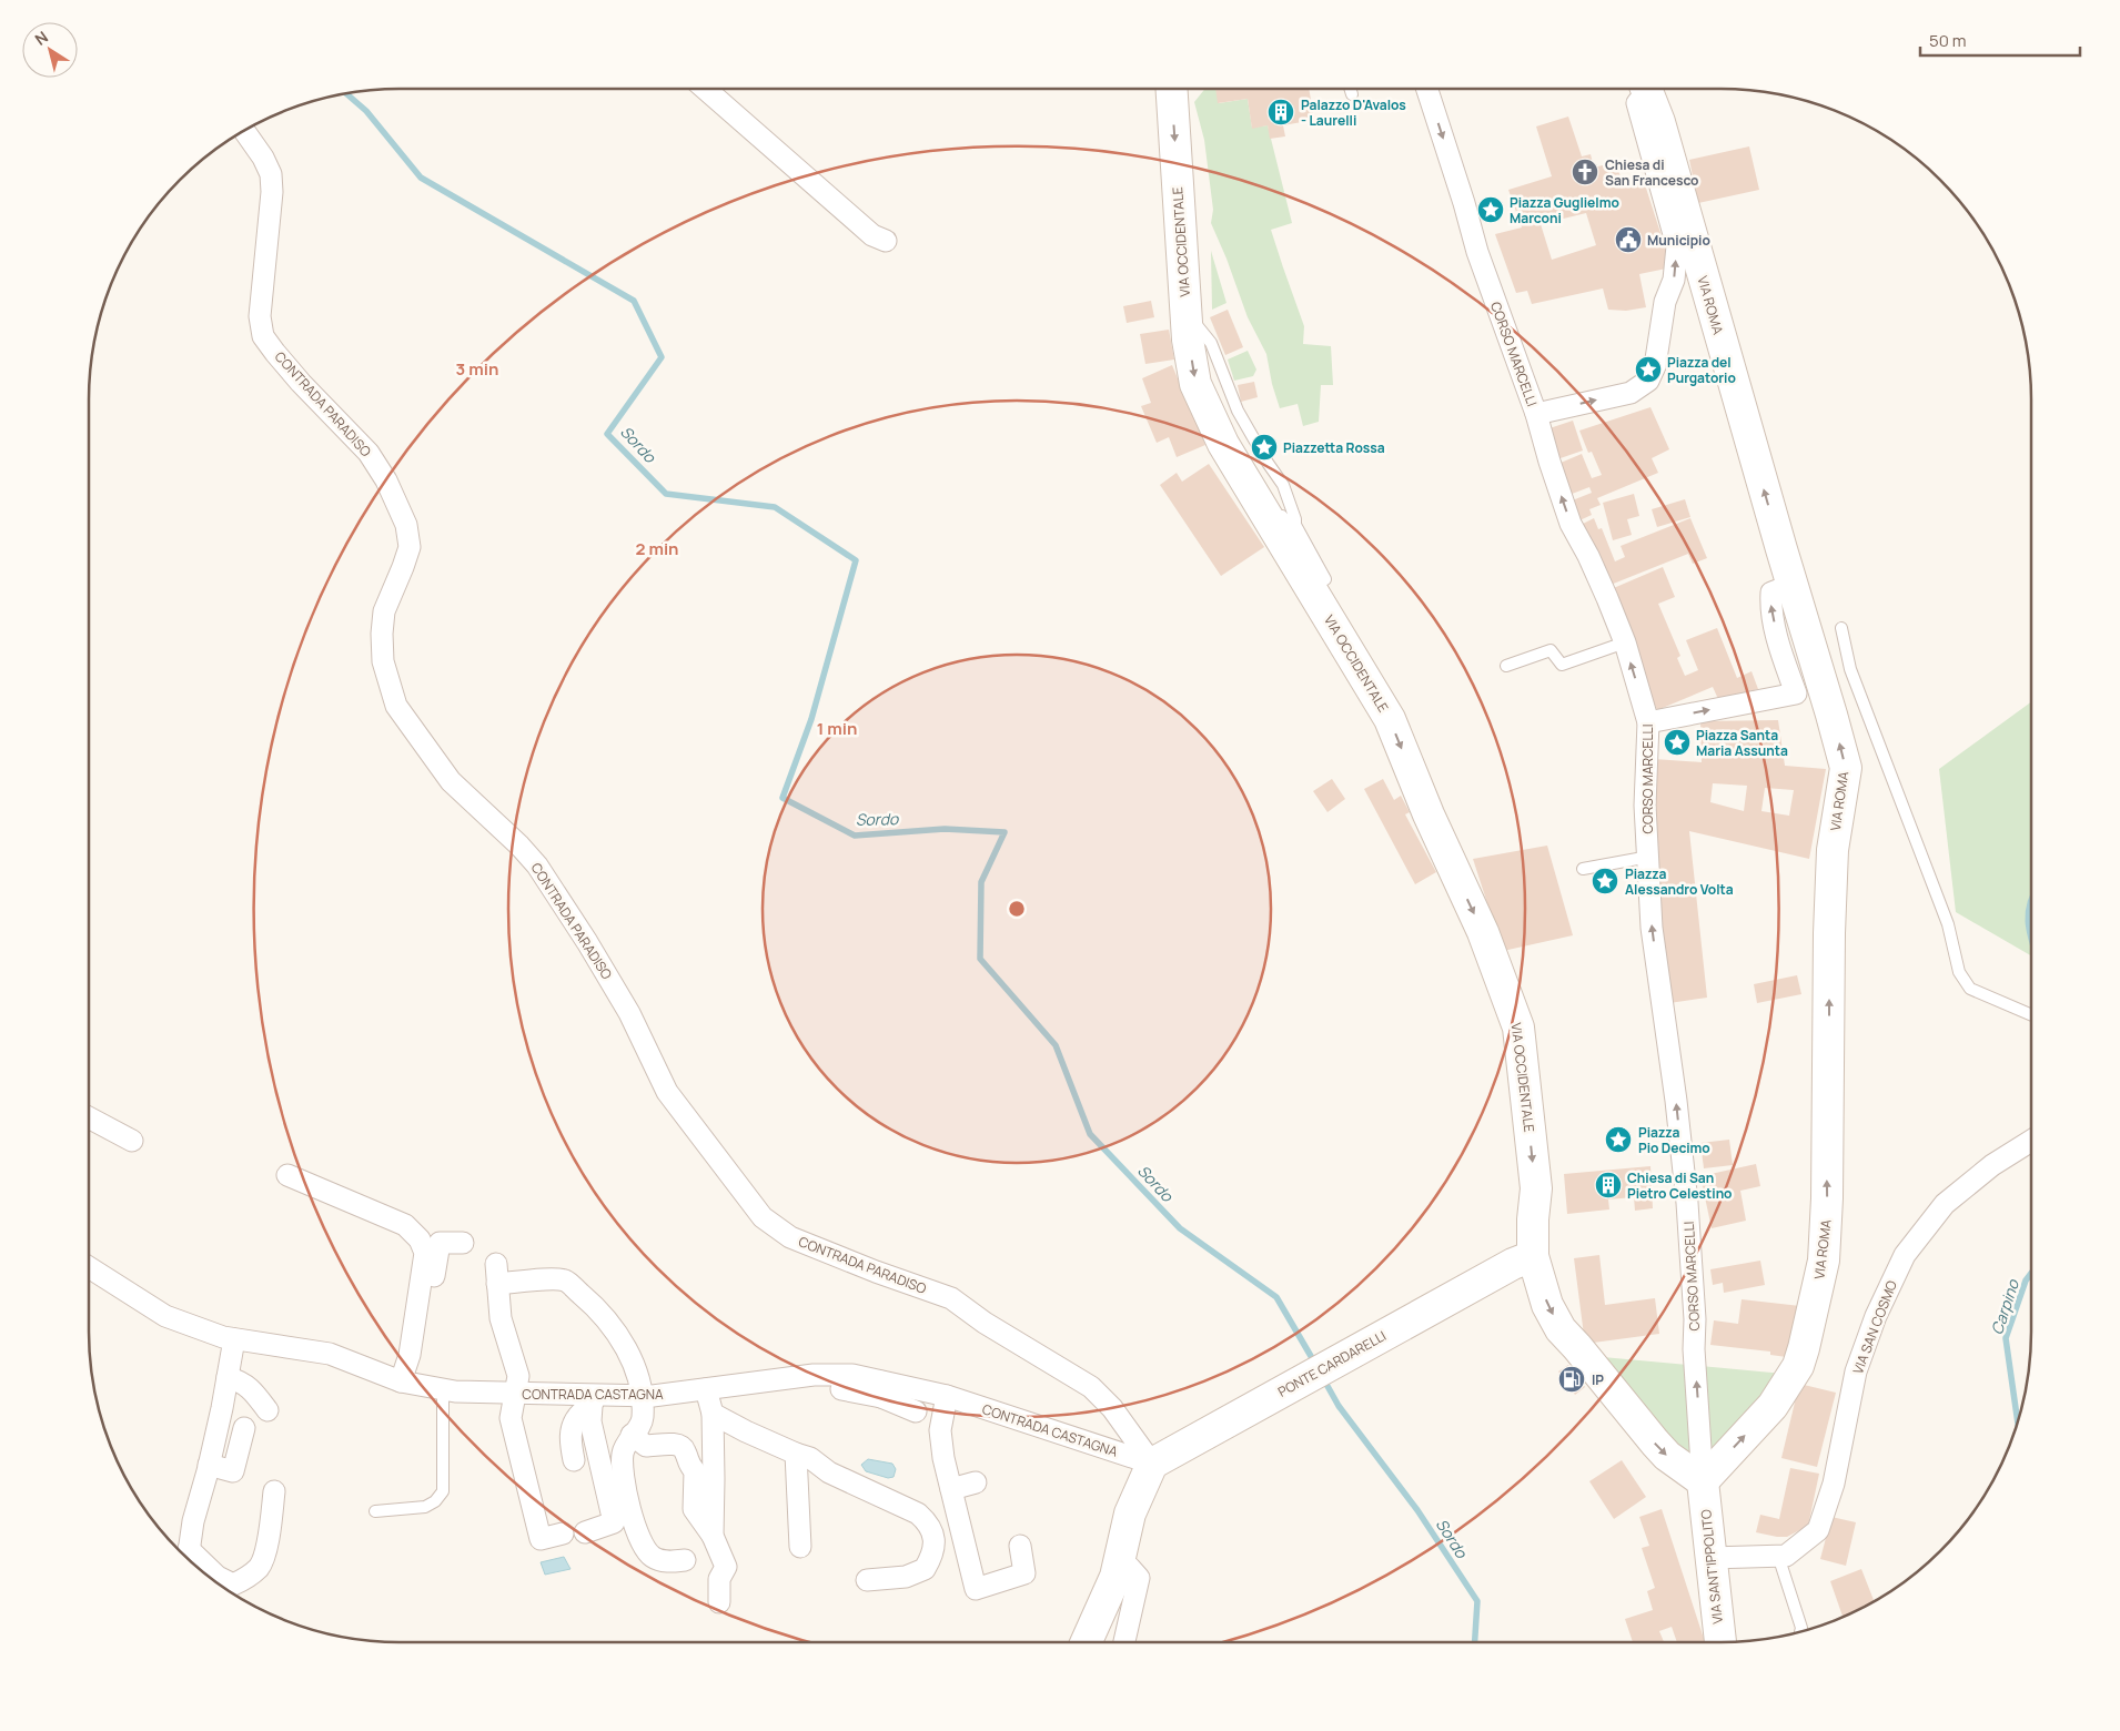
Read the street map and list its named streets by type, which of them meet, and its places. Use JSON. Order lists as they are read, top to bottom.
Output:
{
  "streets": {
    "main road": [
      "VIA OCCIDENTALE",
      "VIA ROMA",
      "PONTE CARDARELLI",
      "VIA SANT'IPPOLITO"
    ],
    "street": [
      "CORSO MARCELLI",
      "CONTRADA PARADISO",
      "VIA SAN COSMO",
      "CONTRADA CASTAGNA"
    ]
  },
  "crossings": [
    ["VIA OCCIDENTALE", "VIA ROMA"],
    ["VIA OCCIDENTALE", "CORSO MARCELLI"],
    ["VIA OCCIDENTALE", "PONTE CARDARELLI"],
    ["VIA OCCIDENTALE", "VIA SANT'IPPOLITO"],
    ["VIA ROMA", "CORSO MARCELLI"],
    ["VIA ROMA", "VIA SANT'IPPOLITO"],
    ["CORSO MARCELLI", "VIA SANT'IPPOLITO"],
    ["CONTRADA PARADISO", "PONTE CARDARELLI"],
    ["CONTRADA PARADISO", "CONTRADA CASTAGNA"],
    ["VIA SAN COSMO", "VIA SANT'IPPOLITO"],
    ["PONTE CARDARELLI", "CONTRADA CASTAGNA"]
  ],
  "one_way": ["VIA OCCIDENTALE", "VIA ROMA"],
  "water": ["Sordo", "Carpino"],
  "places": {
    "building": ["Palazzo D'Avalos - Laurelli", "Chiesa di San Pietro Celestino"],
    "church": ["Chiesa di San Francesco"],
    "place": [
      "Piazza Guglielmo Marconi",
      "Piazza del Purgatorio",
      "Piazzetta Rossa",
      "Piazza Santa Maria Assunta",
      "Piazza Alessandro Volta",
      "Piazza Pio Decimo"
    ],
    "public building": ["Municipio"],
    "fuel station": ["IP"]
  },
  "scale_bar": "50 m",
  "north": "top left",
  "rings": ["3 min", "2 min", "1 min"]
}
